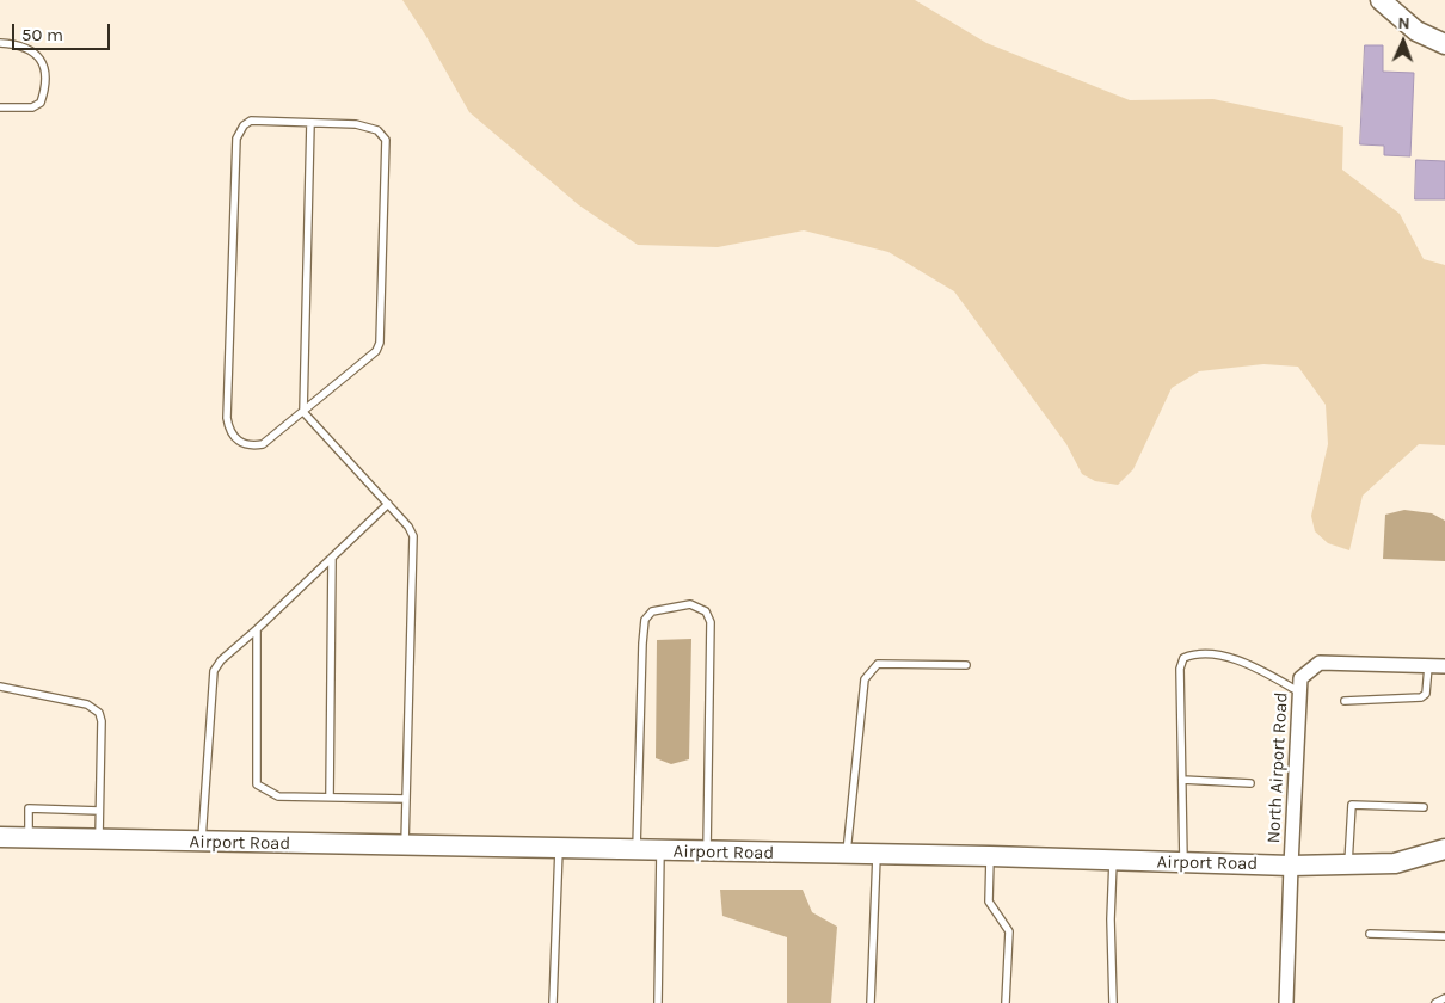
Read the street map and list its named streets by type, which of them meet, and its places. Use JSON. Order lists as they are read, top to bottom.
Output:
{
  "streets": {
    "street": ["North Airport Road", "Airport Road"]
  },
  "crossings": [
    ["North Airport Road", "Airport Road"]
  ],
  "scale_bar": "50 m",
  "north": "top"
}
